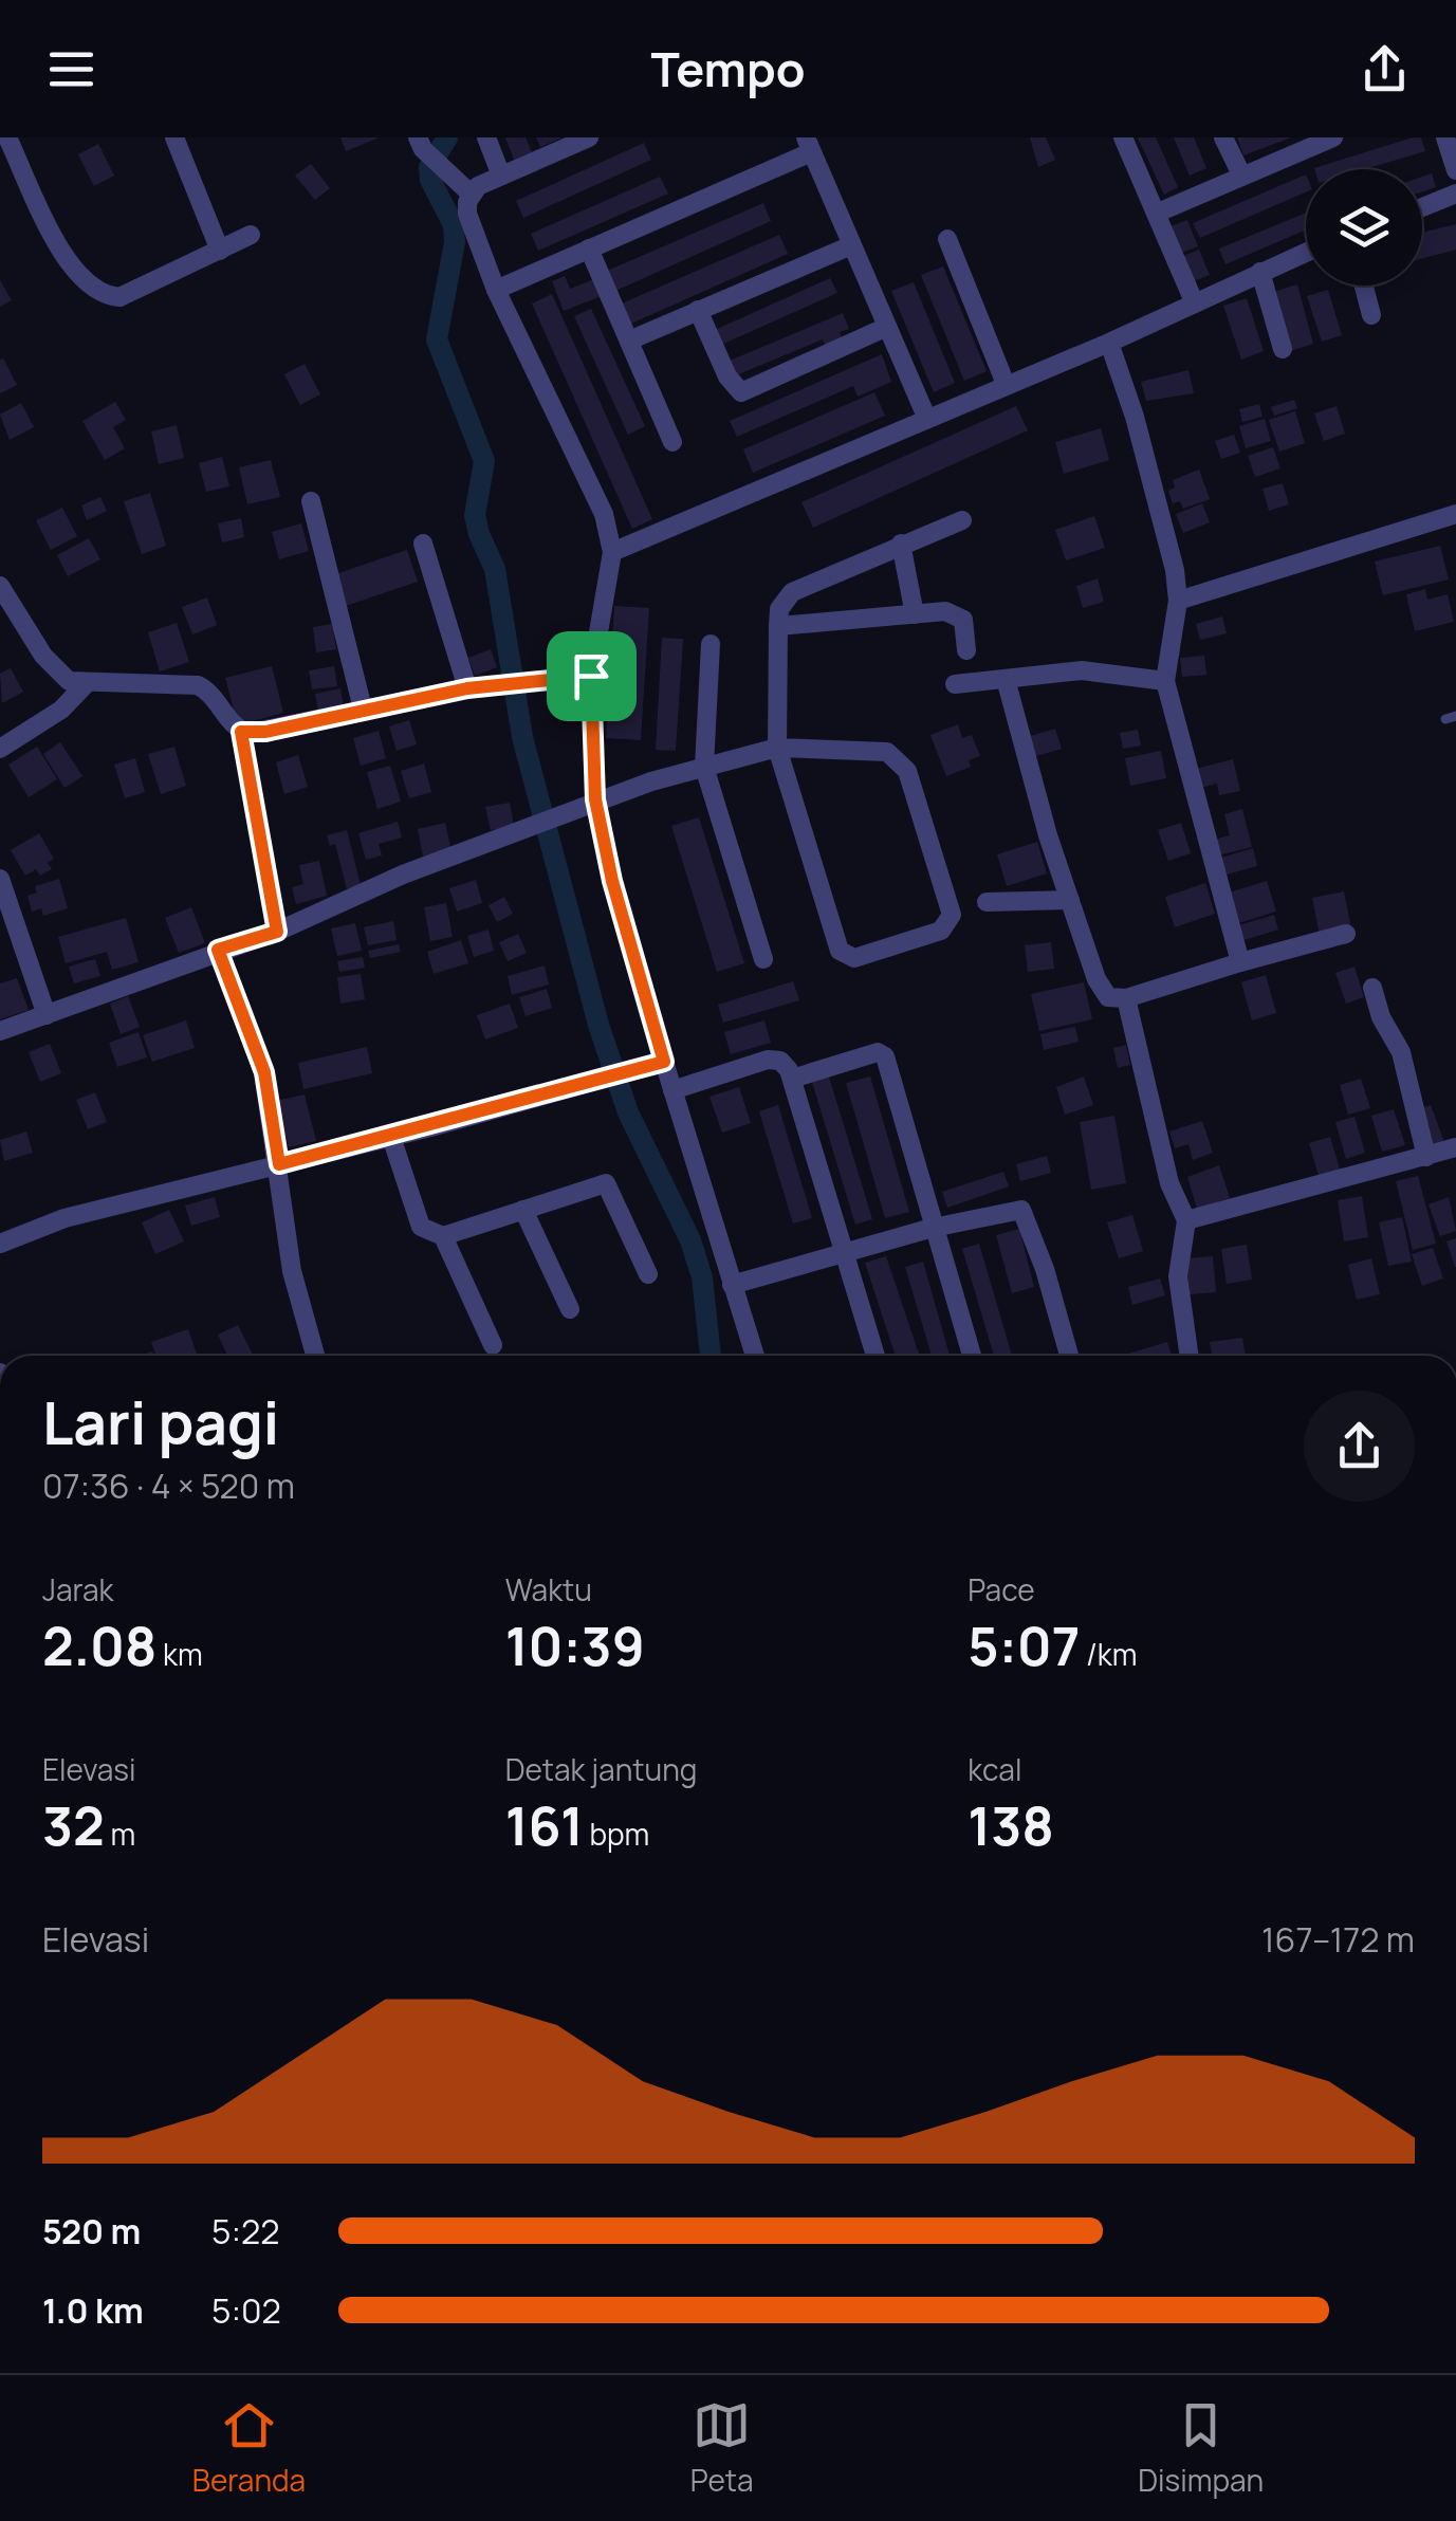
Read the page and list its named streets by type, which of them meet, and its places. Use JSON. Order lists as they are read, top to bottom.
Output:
{
  "page": {
    "header": "Tempo",
    "heading": ["Lari pagi", "07:36 · 4 × 520 m"],
    "stats": [
      ["Jarak", "2.08 km"],
      ["Waktu", "10:39"],
      ["Pace", "5:07 /km"],
      ["Elevasi", "32 m"],
      ["Detak jantung", "161 bpm"],
      ["kcal", "138"]
    ],
    "chart": ["Elevasi", "167–172 m"],
    "list": [
      {
        "name": "520 m",
        "note": "5:22"
      },
      {
        "name": "1.0 km",
        "note": "5:02"
      }
    ],
    "tabs": ["Beranda", "Peta", "Disimpan"]
  }
}
